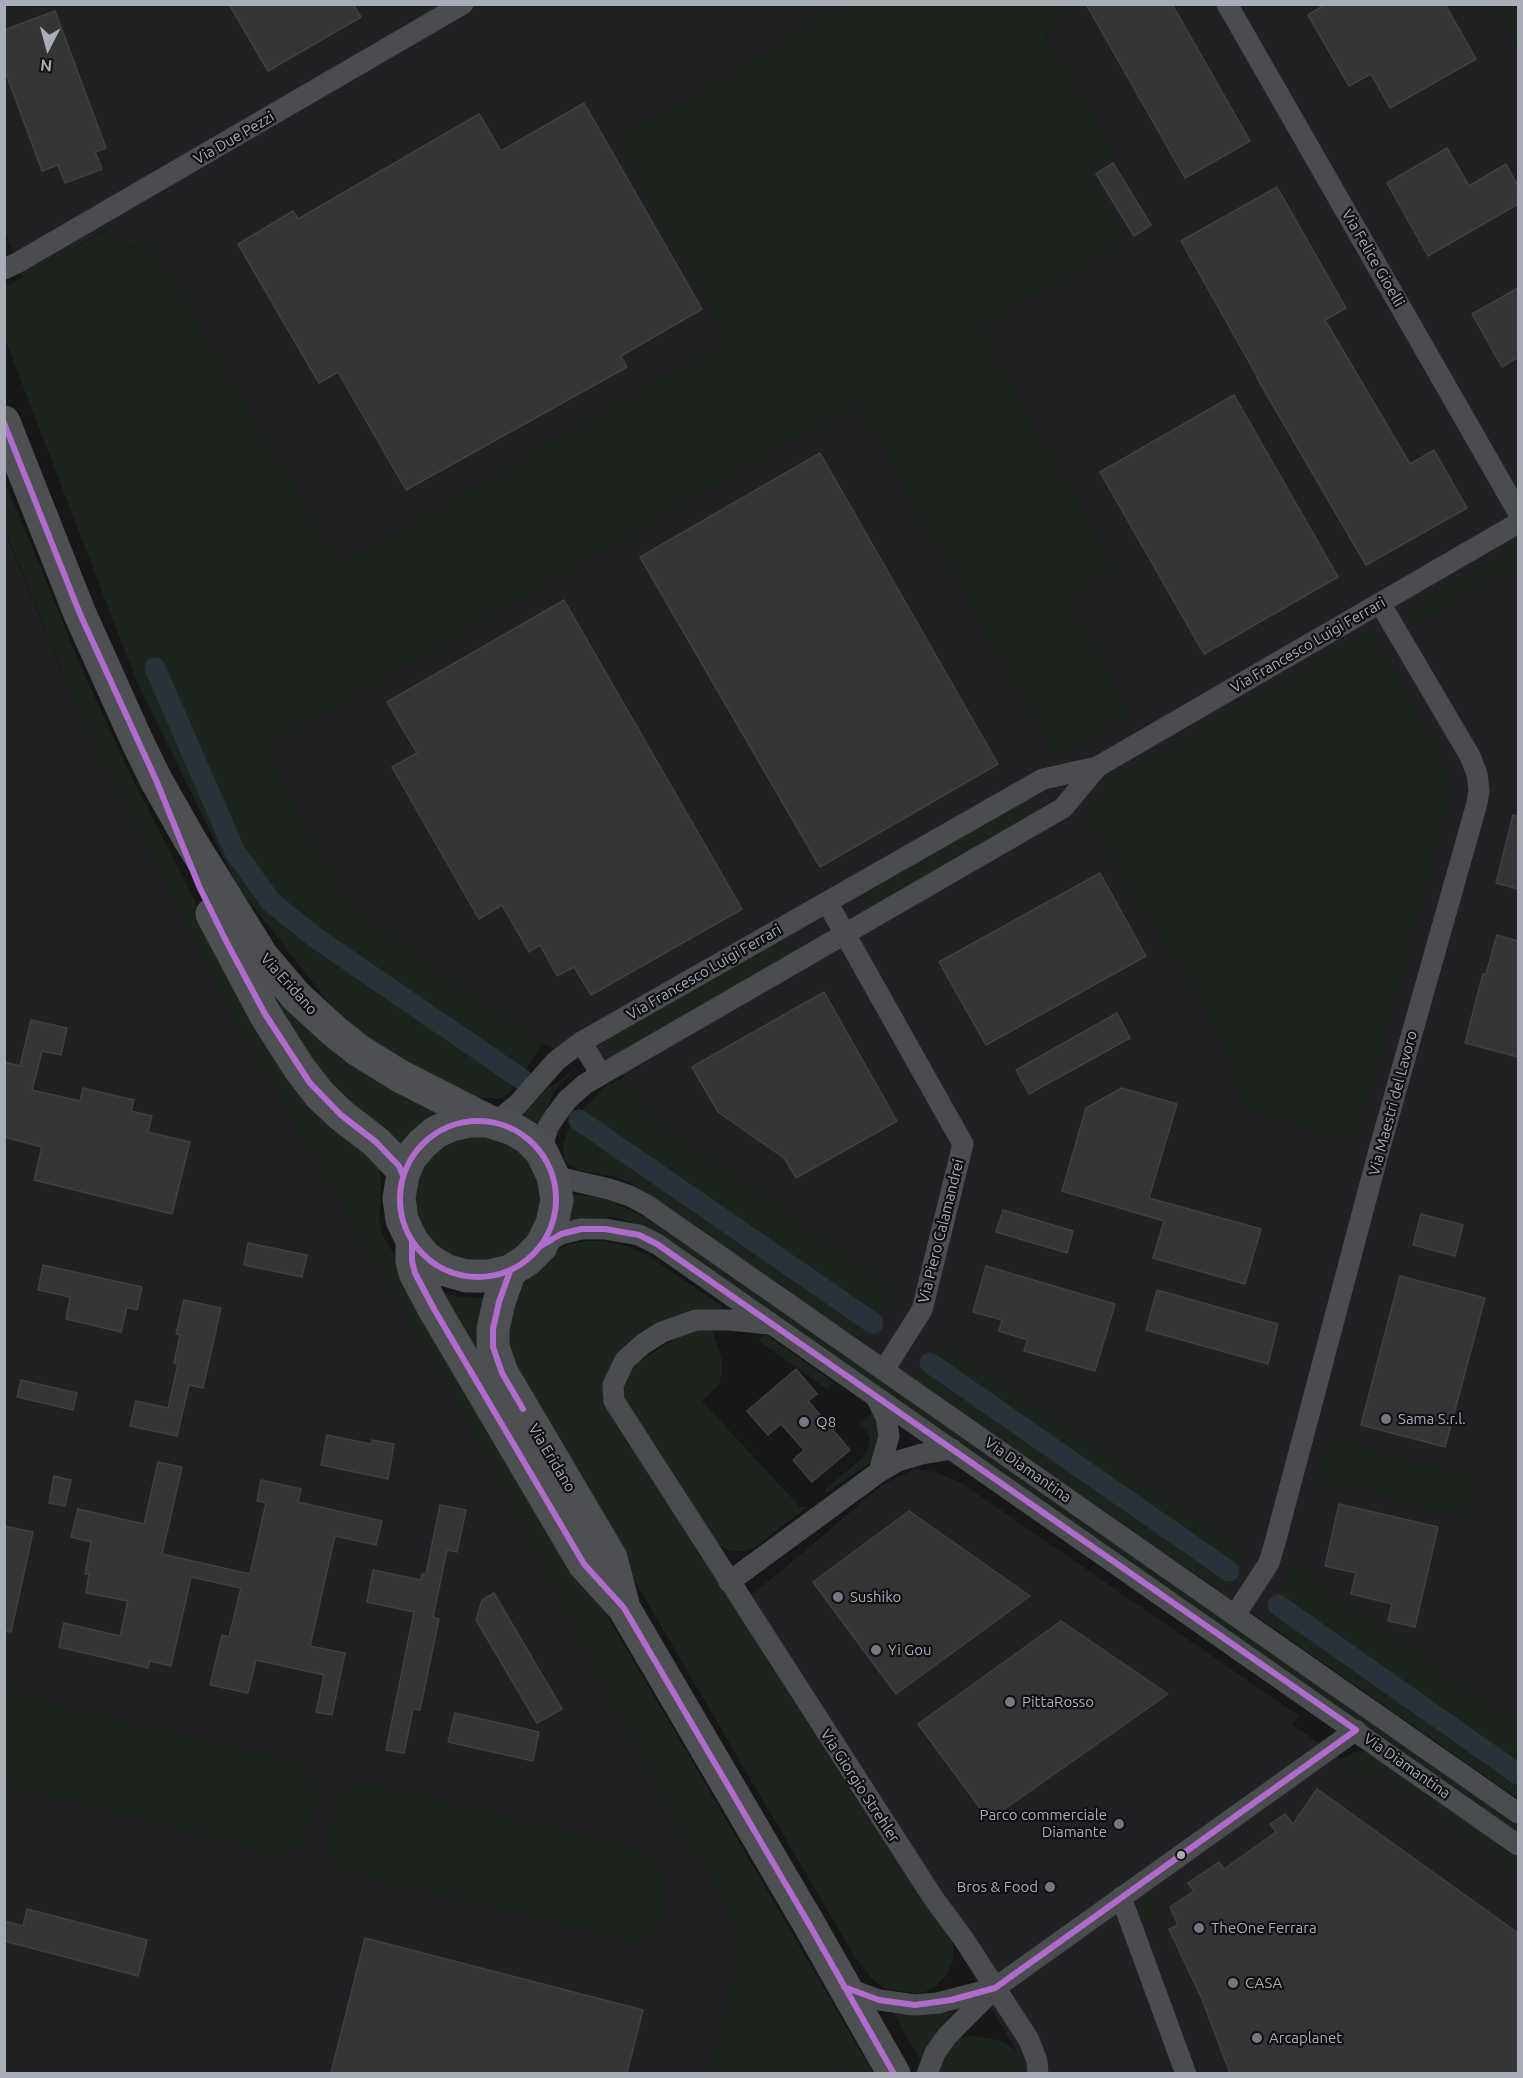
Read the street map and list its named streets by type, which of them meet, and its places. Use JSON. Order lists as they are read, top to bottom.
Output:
{
  "streets": {
    "main road": ["Via Eridano"],
    "street": [
      "Via Due Pezzi",
      "Via Felice Gioelli",
      "Via Francesco Luigi Ferrari",
      "Via Maestri del Lavoro",
      "Via Piero Calamandrei",
      "Via Diamantina",
      "Via Giorgio Strehler"
    ]
  },
  "crossings": [
    ["Via Francesco Luigi Ferrari", "Via Eridano"],
    ["Via Francesco Luigi Ferrari", "Via Maestri del Lavoro"],
    ["Via Francesco Luigi Ferrari", "Via Piero Calamandrei"],
    ["Via Francesco Luigi Ferrari", "Via Diamantina"],
    ["Via Eridano", "Via Diamantina"],
    ["Via Maestri del Lavoro", "Via Diamantina"],
    ["Via Piero Calamandrei", "Via Diamantina"],
    ["Via Diamantina", "Via Giorgio Strehler"]
  ],
  "places": [
    "Sama S.r.l.",
    "Q8",
    "Sushiko",
    "Yi Gou",
    "PittaRosso",
    "Parco commerciale Diamante",
    "Bros & Food",
    "TheOne Ferrara",
    "CASA",
    "Arcaplanet"
  ],
  "north": "bottom"
}
